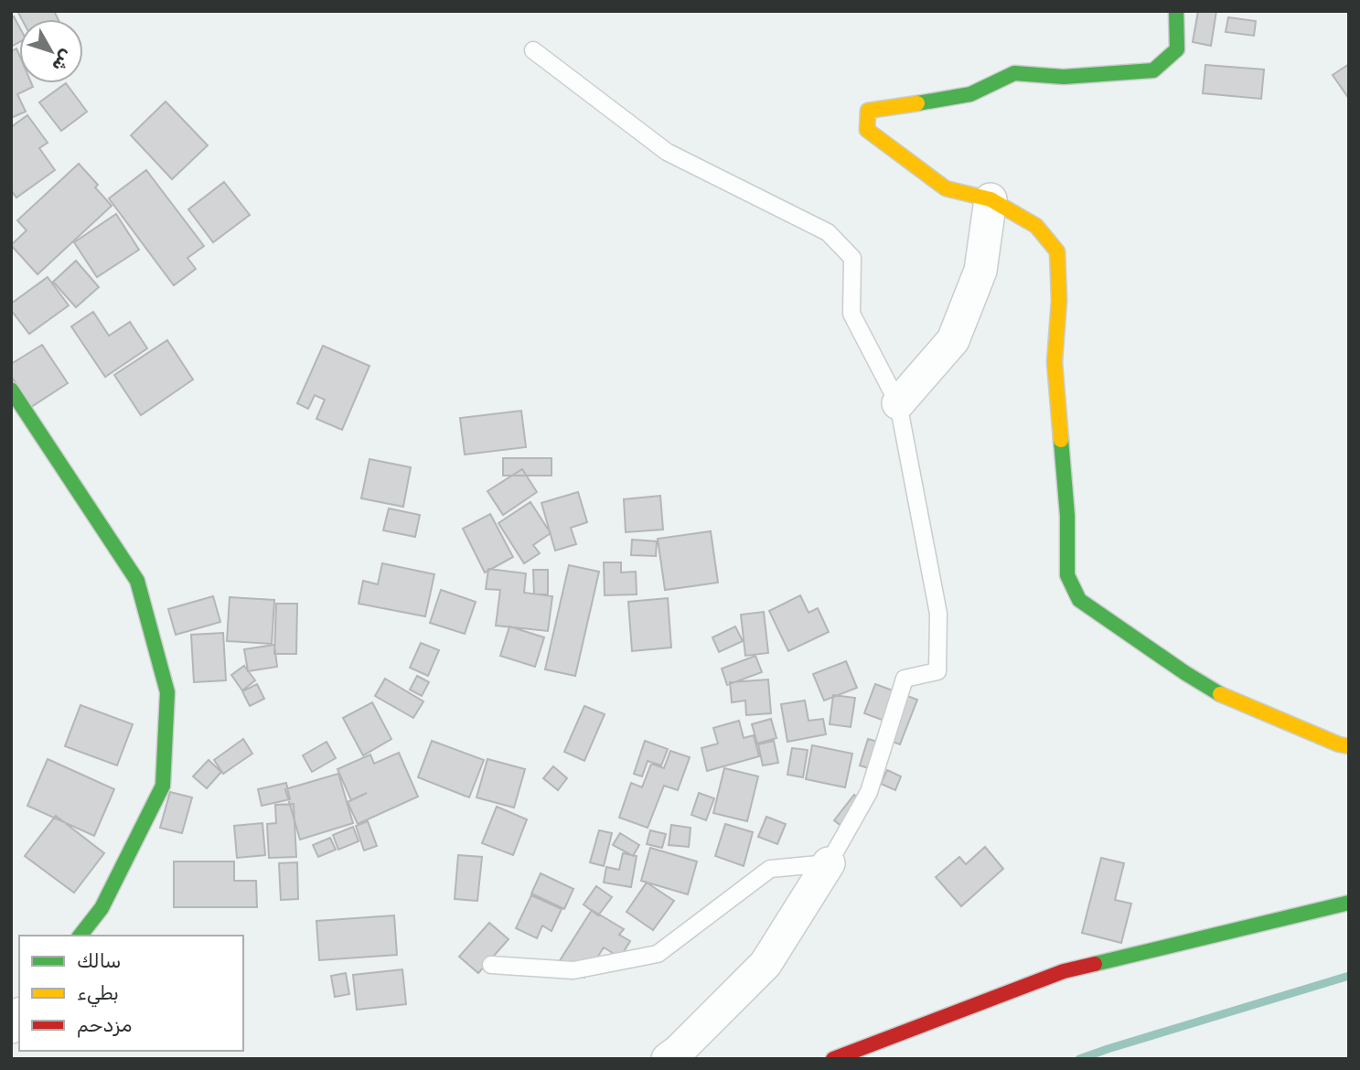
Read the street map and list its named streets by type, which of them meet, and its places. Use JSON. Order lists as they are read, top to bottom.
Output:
{
  "legend": ["سالك", "بطيء", "مزدحم"],
  "north": "bottom right"
}
